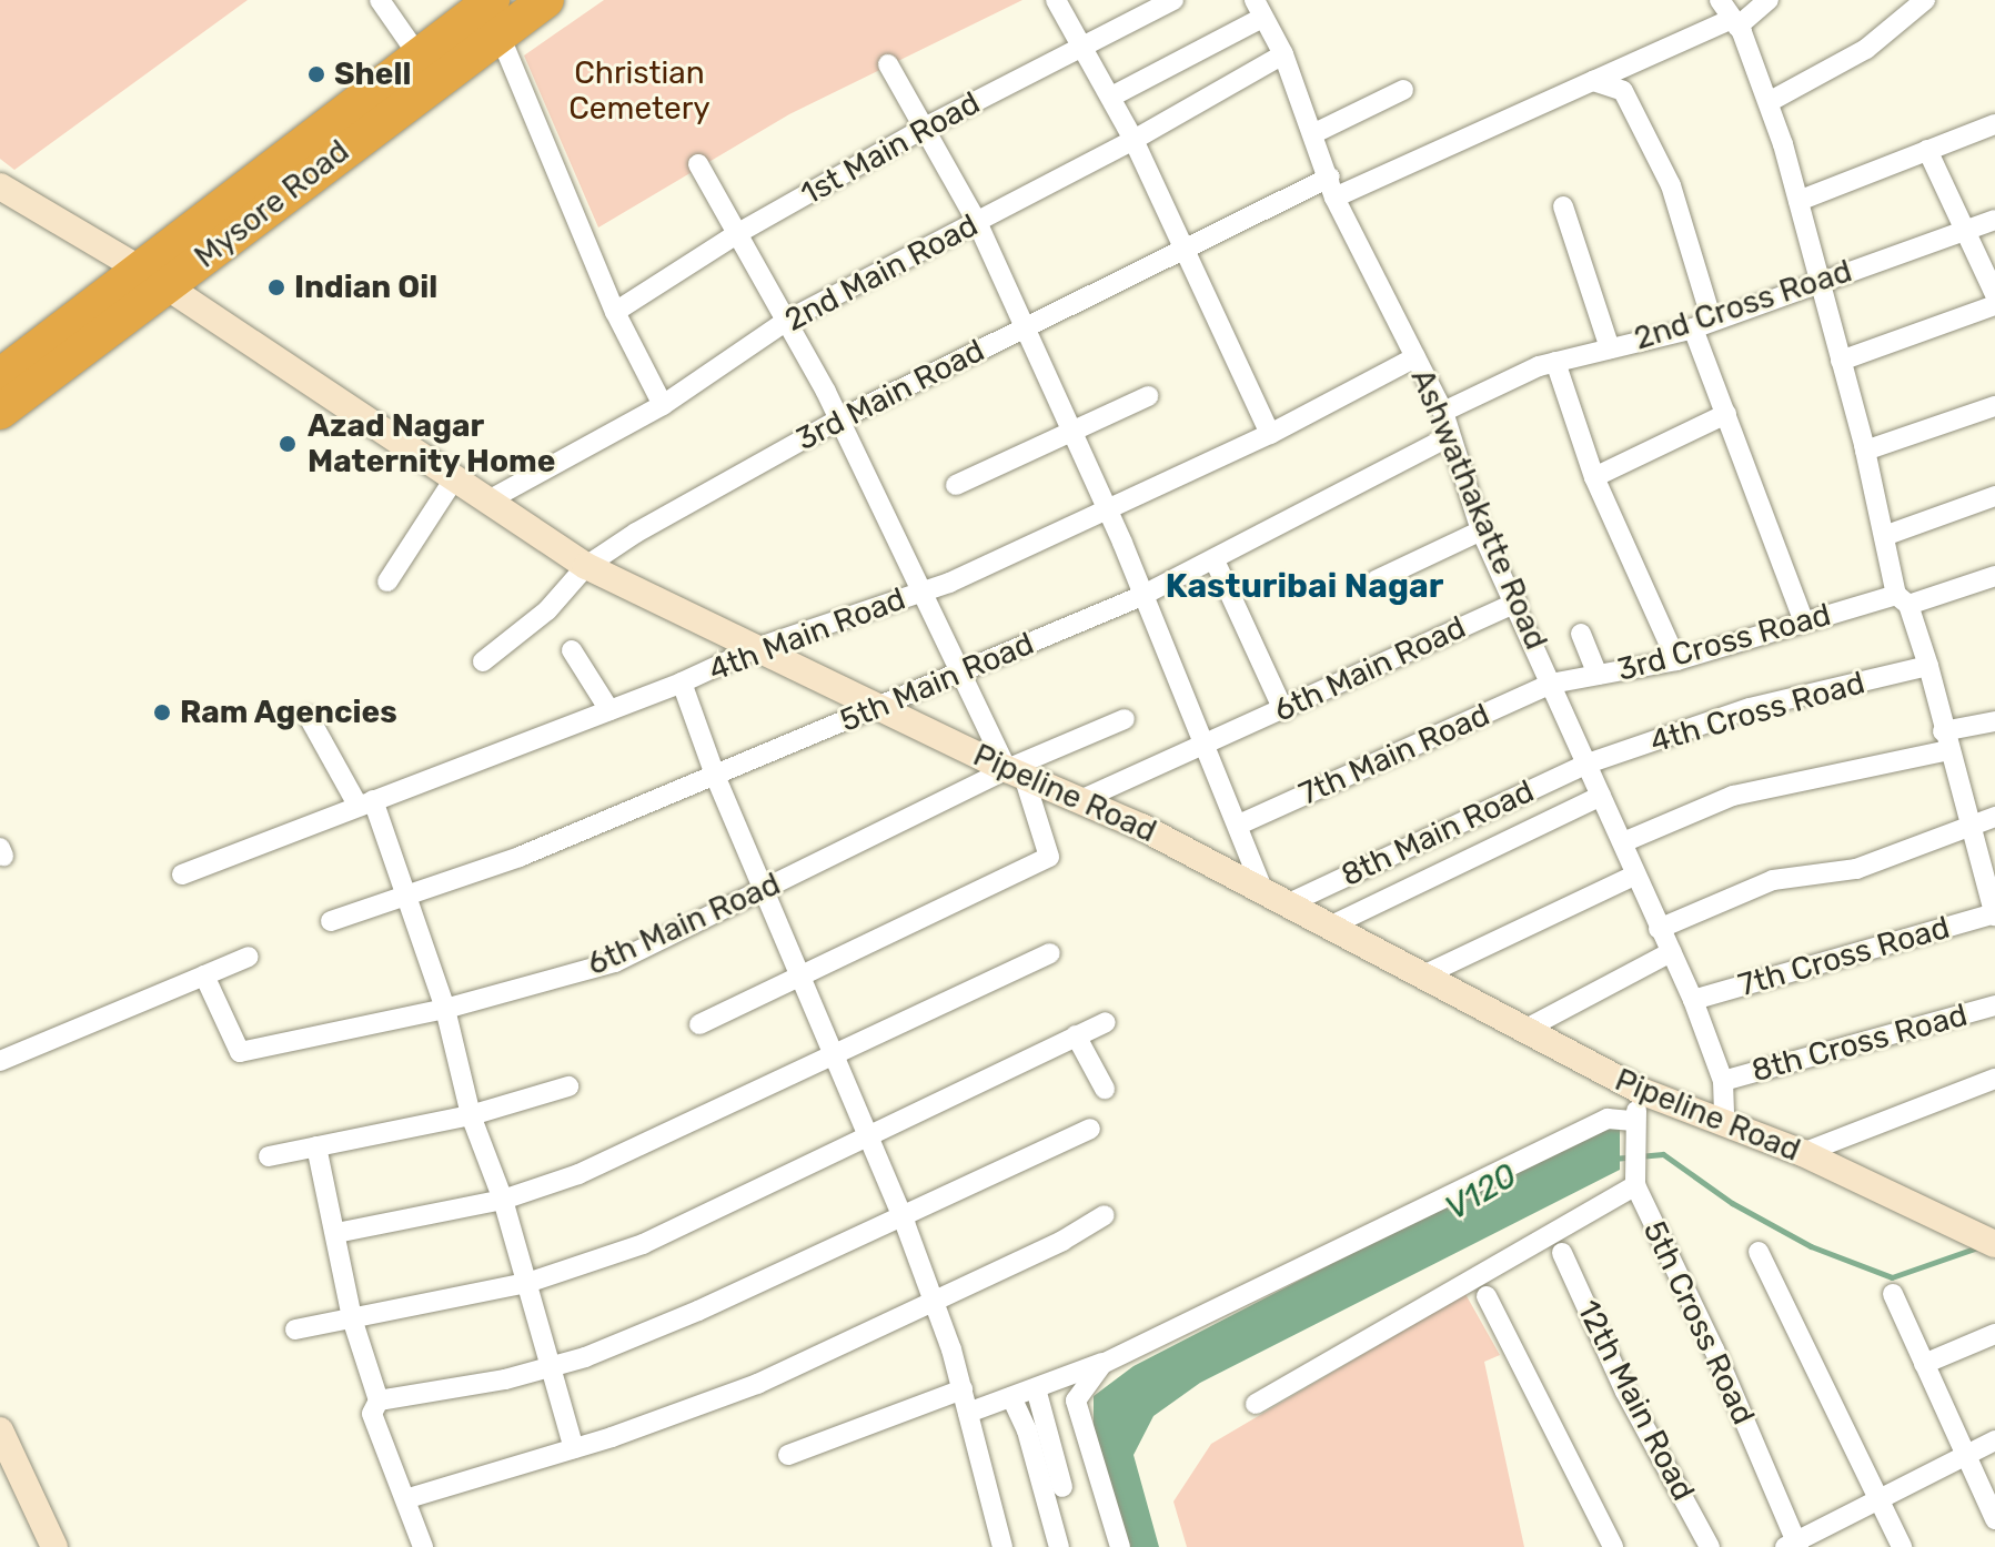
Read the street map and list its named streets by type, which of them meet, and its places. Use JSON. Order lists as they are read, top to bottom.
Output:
{
  "streets": {
    "highway": ["Mysore Road"],
    "street": [
      "1st Main Road",
      "2nd Main Road",
      "2nd Cross Road",
      "3rd Main Road",
      "Ashwathakatte Road",
      "4th Main Road",
      "3rd Cross Road",
      "6th Main Road",
      "5th Main Road",
      "4th Cross Road",
      "7th Main Road",
      "Pipeline Road",
      "8th Main Road",
      "7th Cross Road",
      "8th Cross Road",
      "5th Cross Road",
      "12th Main Road"
    ]
  },
  "crossings": [
    ["Mysore Road", "Pipeline Road"],
    ["2nd Main Road", "Ashwathakatte Road"],
    ["2nd Main Road", "Pipeline Road"],
    ["2nd Cross Road", "Ashwathakatte Road"],
    ["3rd Main Road", "Ashwathakatte Road"],
    ["3rd Main Road", "Pipeline Road"],
    ["Ashwathakatte Road", "4th Main Road"],
    ["Ashwathakatte Road", "3rd Cross Road"],
    ["Ashwathakatte Road", "6th Main Road"],
    ["Ashwathakatte Road", "5th Main Road"],
    ["Ashwathakatte Road", "4th Cross Road"],
    ["Ashwathakatte Road", "7th Main Road"],
    ["Ashwathakatte Road", "Pipeline Road"],
    ["Ashwathakatte Road", "8th Main Road"],
    ["Ashwathakatte Road", "7th Cross Road"],
    ["Ashwathakatte Road", "8th Cross Road"],
    ["4th Main Road", "Pipeline Road"],
    ["3rd Cross Road", "7th Main Road"],
    ["6th Main Road", "Pipeline Road"],
    ["5th Main Road", "Pipeline Road"],
    ["4th Cross Road", "8th Main Road"],
    ["Pipeline Road", "8th Main Road"],
    ["Pipeline Road", "5th Cross Road"]
  ],
  "districts": ["Kasturibai Nagar"],
  "water": ["V120"],
  "parks": ["Christian Cemetery"],
  "places": [
    "Shell",
    "Indian Oil",
    "Azad Nagar Maternity Home",
    "Ram Agencies"
  ]
}
